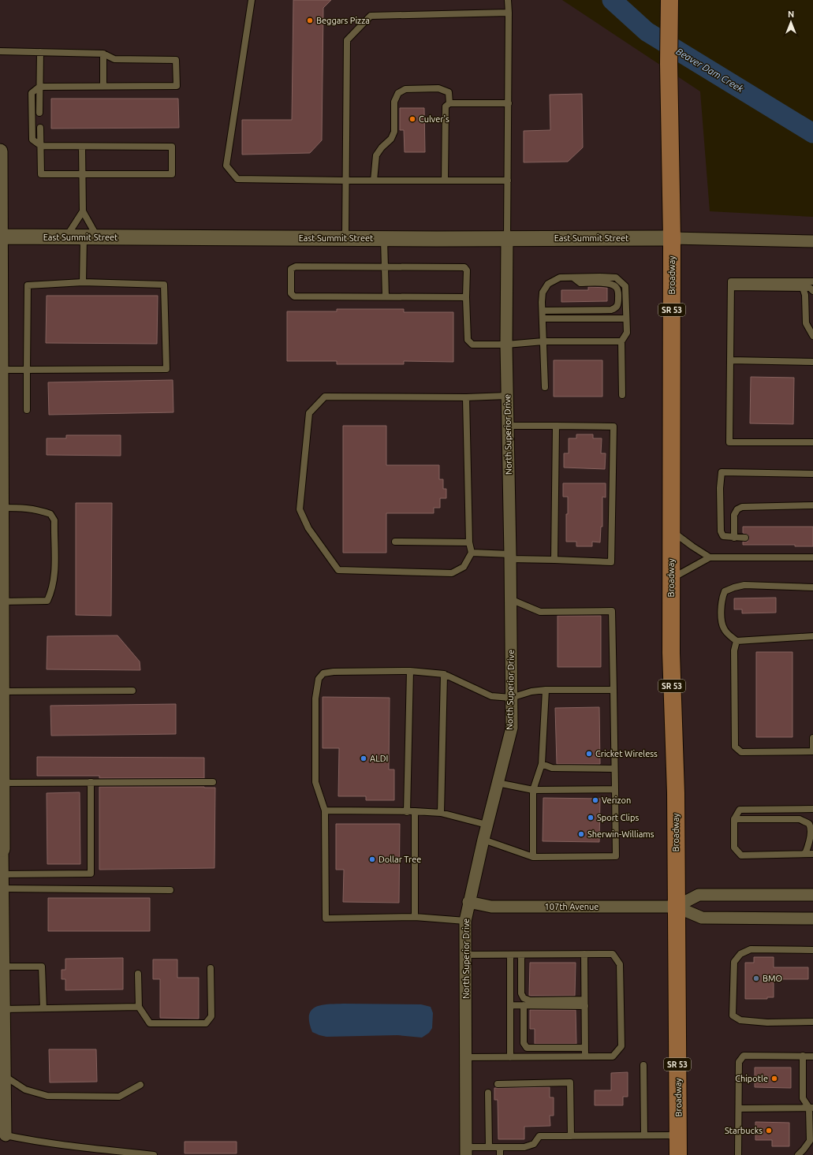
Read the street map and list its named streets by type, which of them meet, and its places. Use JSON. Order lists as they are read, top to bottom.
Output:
{
  "streets": {
    "main road": ["Broadway", "SR 53"],
    "street": ["East Summit Street", "North Superior Drive", "107th Avenue"]
  },
  "crossings": [
    ["East Summit Street", "Broadway"],
    ["East Summit Street", "North Superior Drive"],
    ["Broadway", "107th Avenue"],
    ["North Superior Drive", "107th Avenue"]
  ],
  "water": ["Beaver Dam Creek"],
  "places": [
    "Beggars Pizza",
    "Culver's",
    "Cricket Wireless",
    "ALDI",
    "Verizon",
    "Sport Clips",
    "Sherwin-Williams",
    "Dollar Tree",
    "BMO",
    "Chipotle",
    "Starbucks"
  ],
  "north": "top"
}
